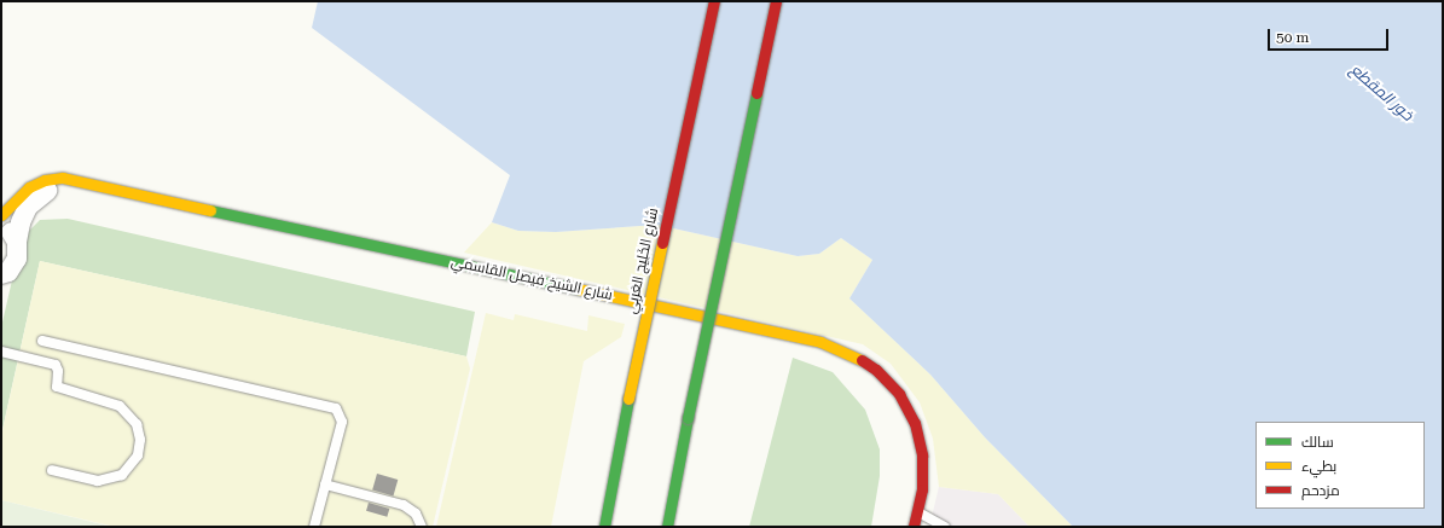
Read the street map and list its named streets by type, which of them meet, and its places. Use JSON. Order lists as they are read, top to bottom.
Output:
{
  "streets": {
    "main road": ["شارع الخَلِيج العَربِي", "شارع الشيخ فيصل القاسمي"]
  },
  "water": ["خور المقطع"],
  "legend": ["سالك", "بطيء", "مزدحم"],
  "scale_bar": "50 m"
}
